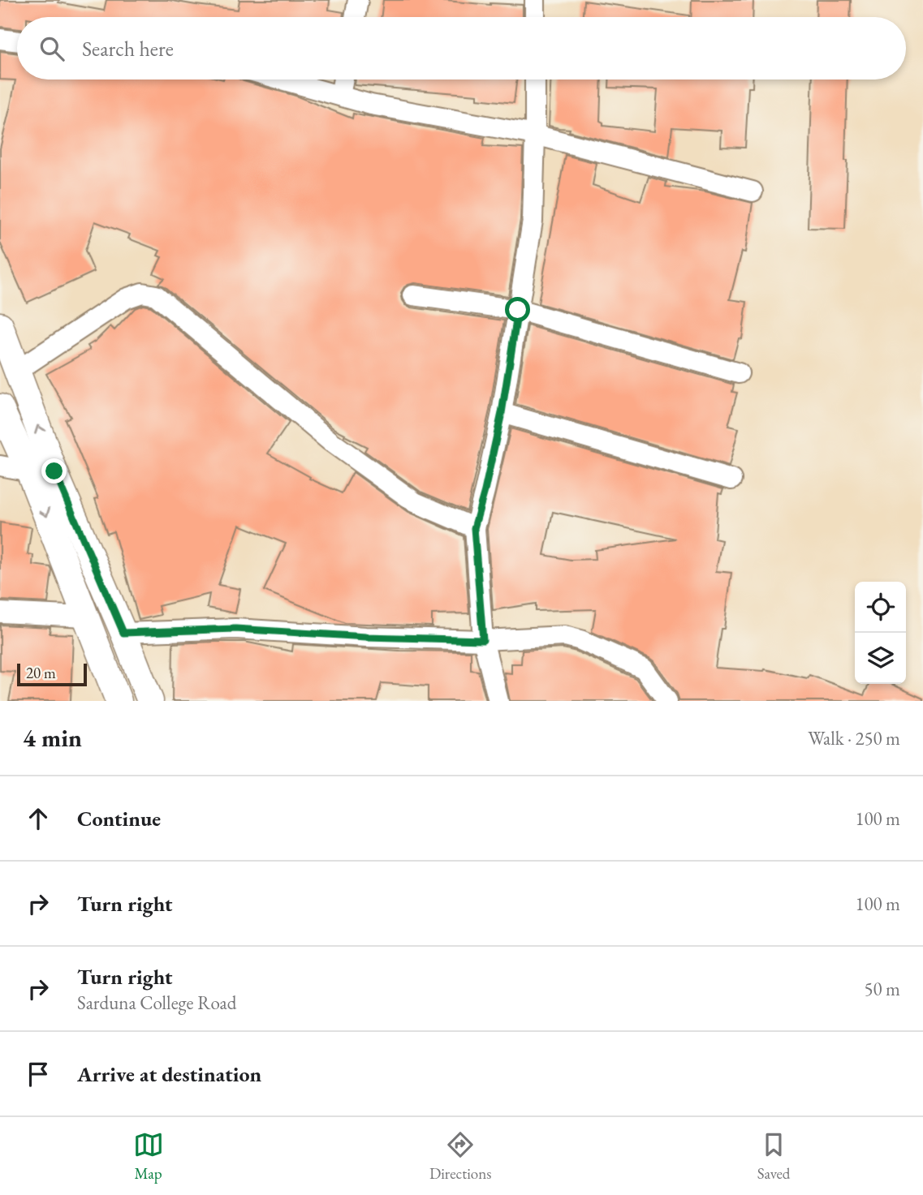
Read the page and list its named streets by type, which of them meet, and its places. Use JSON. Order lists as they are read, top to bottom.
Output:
{
  "scale_bar": "20 m",
  "page": {
    "search": "Search here",
    "scale": "20 m",
    "heading": ["4 min", "Walk · 250 m"],
    "list": [
      ["Continue", "100 m"],
      ["Turn right", "100 m"],
      ["Turn right", "Sarduna College Road", "50 m"],
      "Arrive at destination"
    ],
    "nav": ["Map", "Directions", "Saved"]
  }
}
